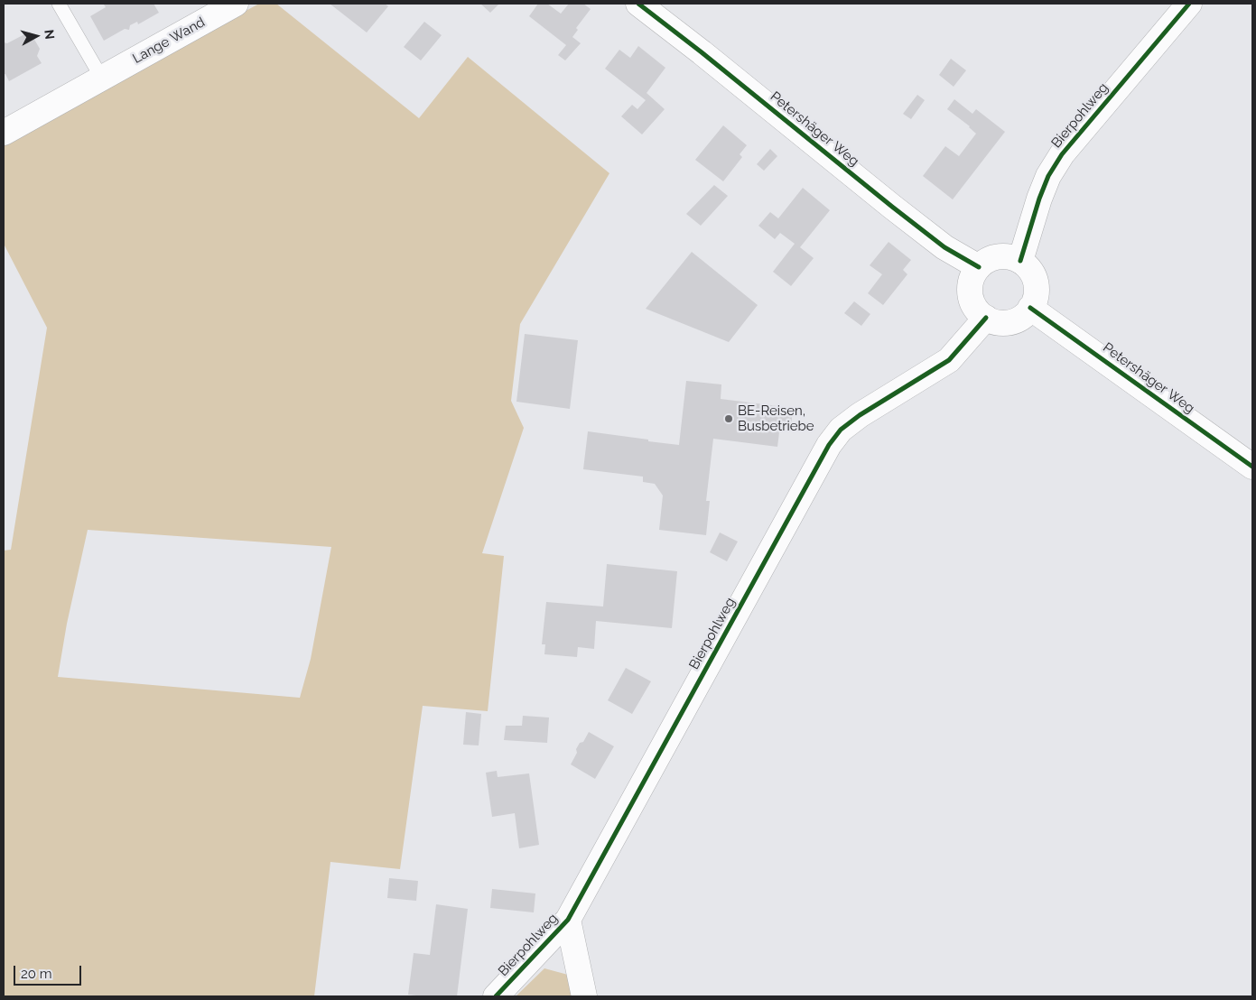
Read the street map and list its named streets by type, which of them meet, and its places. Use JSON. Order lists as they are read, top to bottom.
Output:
{
  "streets": {
    "street": ["Lange Wand", "Bierpohlweg", "Petershäger Weg"]
  },
  "crossings": [
    ["Bierpohlweg", "Petershäger Weg"]
  ],
  "places": ["BE-Reisen, Busbetriebe"],
  "scale_bar": "20 m",
  "north": "right"
}
